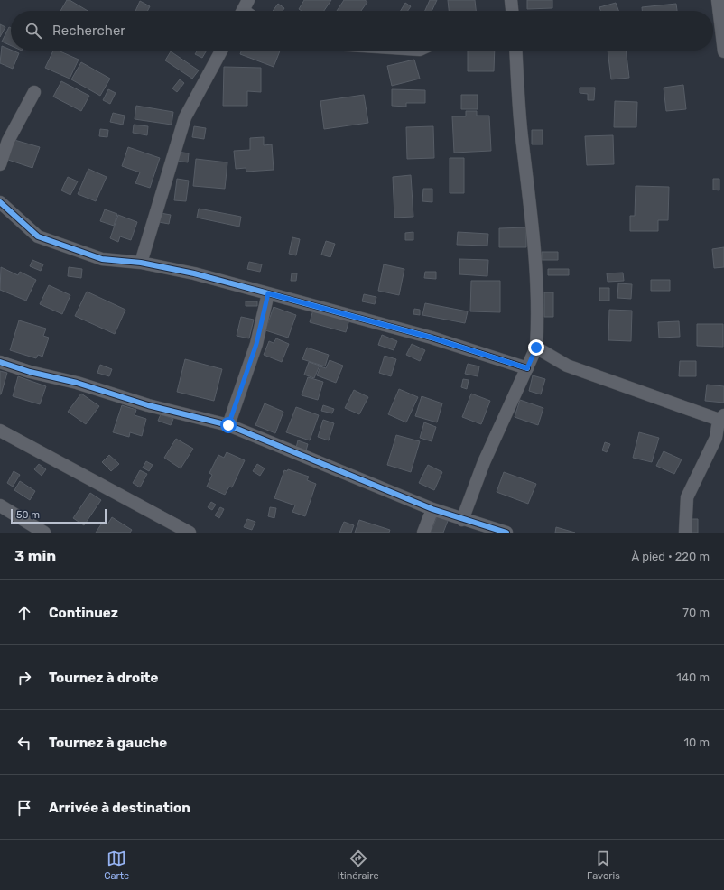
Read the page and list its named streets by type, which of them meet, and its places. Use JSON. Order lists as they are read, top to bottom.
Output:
{
  "scale_bar": "50 m",
  "page": {
    "search": "Rechercher",
    "scale": "50 m",
    "heading": ["3 min", "À pied · 220 m"],
    "list": [
      ["Continuez", "70 m"],
      ["Tournez à droite", "140 m"],
      ["Tournez à gauche", "10 m"],
      "Arrivée à destination"
    ],
    "nav": ["Carte", "Itinéraire", "Favoris"]
  }
}
